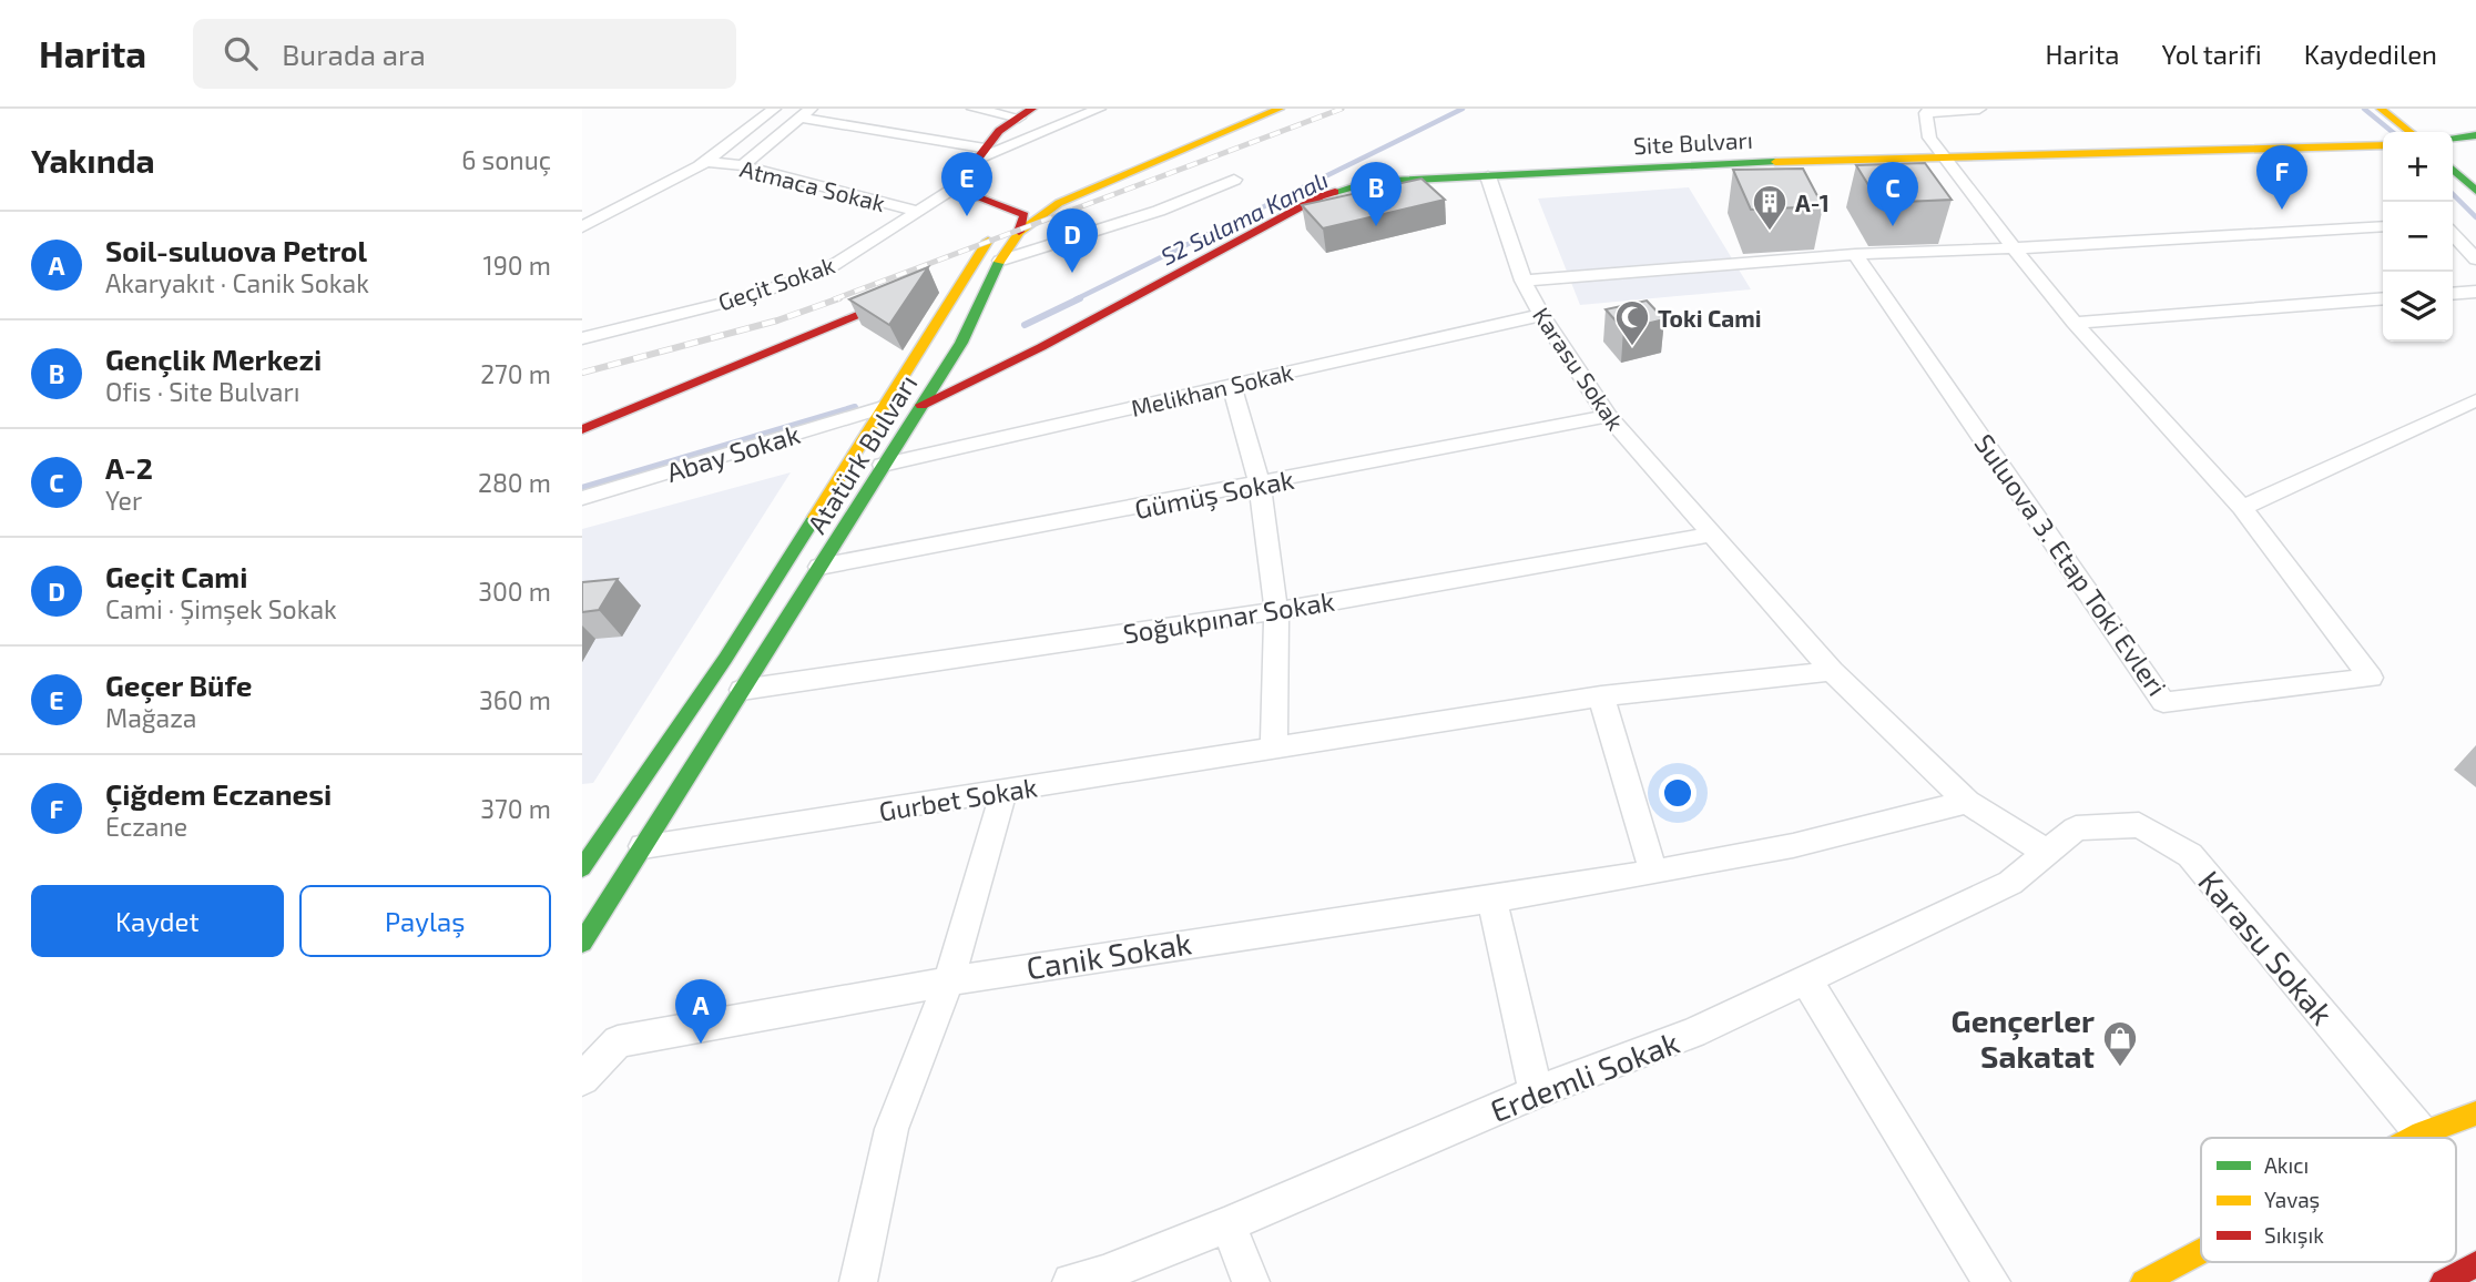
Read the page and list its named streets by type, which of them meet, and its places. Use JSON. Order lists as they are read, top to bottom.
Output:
{
  "streets": {
    "main road": ["Site Bulvarı", "Atatürk Bulvarı"],
    "street": [
      "Atmaca Sokak",
      "Geçit Sokak",
      "Karasu Sokak",
      "Melikhan Sokak",
      "Abay Sokak",
      "Gümüş Sokak",
      "Suluova 3. Etap Toki Evleri",
      "Soğukpınar Sokak",
      "Gurbet Sokak",
      "Canik Sokak",
      "Erdemli Sokak"
    ]
  },
  "crossings": [
    ["Site Bulvarı", "Karasu Sokak"],
    ["Site Bulvarı", "Atatürk Bulvarı"],
    ["Site Bulvarı", "Suluova 3. Etap Toki Evleri"],
    ["Atmaca Sokak", "Geçit Sokak"],
    ["Karasu Sokak", "Melikhan Sokak"],
    ["Karasu Sokak", "Gümüş Sokak"],
    ["Karasu Sokak", "Soğukpınar Sokak"],
    ["Karasu Sokak", "Gurbet Sokak"],
    ["Karasu Sokak", "Canik Sokak"],
    ["Karasu Sokak", "Erdemli Sokak"],
    ["Melikhan Sokak", "Atatürk Bulvarı"],
    ["Abay Sokak", "Atatürk Bulvarı"],
    ["Atatürk Bulvarı", "Gümüş Sokak"],
    ["Atatürk Bulvarı", "Soğukpınar Sokak"],
    ["Atatürk Bulvarı", "Gurbet Sokak"]
  ],
  "water": ["S2 Sulama Kanalı"],
  "places": {
    "building": ["A-1"],
    "mosque": ["Toki Cami"],
    "shop": ["Gençerler Sakatat"]
  },
  "legend": ["Akıcı", "Yavaş", "Sıkışık"],
  "page": {
    "header": "Harita",
    "search": "Burada ara",
    "nav": ["Harita", "Yol tarifi", "Kaydedilen"],
    "heading": ["Yakında", "6 sonuç"],
    "map_buttons": ["+", "−"],
    "pins": [
      "F",
      "E",
      "B",
      "C",
      "D",
      "A"
    ],
    "list": [
      {
        "mark": "A",
        "name": "Soil-suluova Petrol",
        "note": "Akaryakıt · Canik Sokak",
        "value": "190 m"
      },
      {
        "mark": "B",
        "name": "Gençlik Merkezi",
        "note": "Ofis · Site Bulvarı",
        "value": "270 m"
      },
      {
        "mark": "C",
        "name": "A-2",
        "note": "Yer",
        "value": "280 m"
      },
      {
        "mark": "D",
        "name": "Geçit Cami",
        "note": "Cami · Şimşek Sokak",
        "value": "300 m"
      },
      {
        "mark": "E",
        "name": "Geçer Büfe",
        "note": "Mağaza",
        "value": "360 m"
      },
      {
        "mark": "F",
        "name": "Çiğdem Eczanesi",
        "note": "Eczane",
        "value": "370 m"
      }
    ],
    "buttons": ["Kaydet", "Paylaş"]
  }
}
